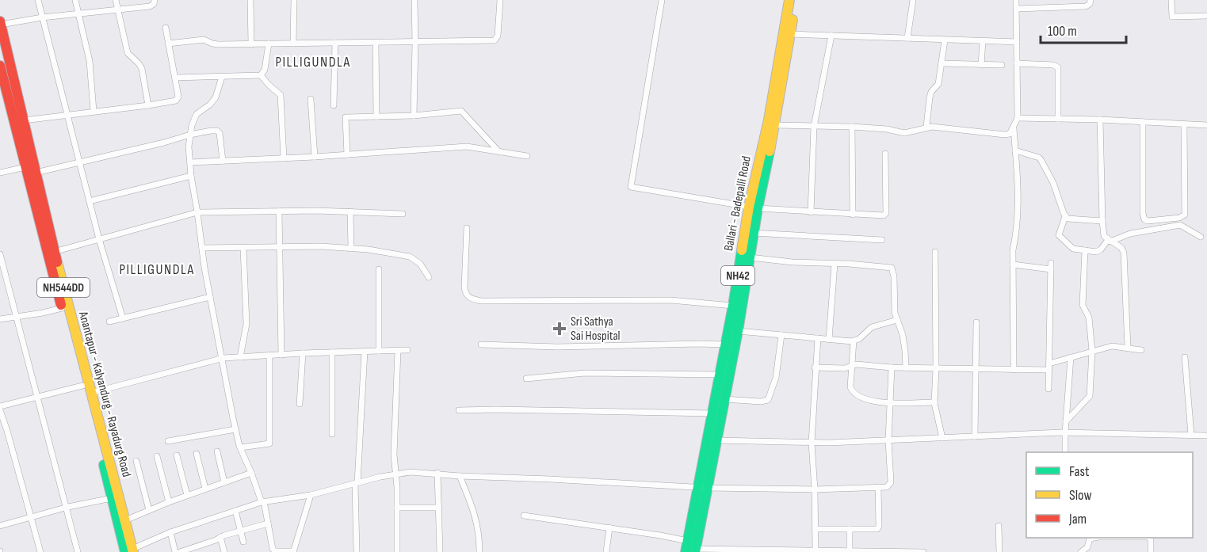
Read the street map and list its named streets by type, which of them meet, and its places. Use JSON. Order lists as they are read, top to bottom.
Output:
{
  "streets": {
    "highway": [
      "Ballari - Badepalli Road",
      "NH42",
      "NH544DD",
      "Anantapur - Kalyandurg - Rayadurg Road"
    ]
  },
  "districts": ["PILLIGUNDLA", "PILLIGUNDLA"],
  "places": {
    "health": ["Sri Sathya Sai Hospital"]
  },
  "legend": ["Fast", "Slow", "Jam"],
  "scale_bar": "100 m"
}
